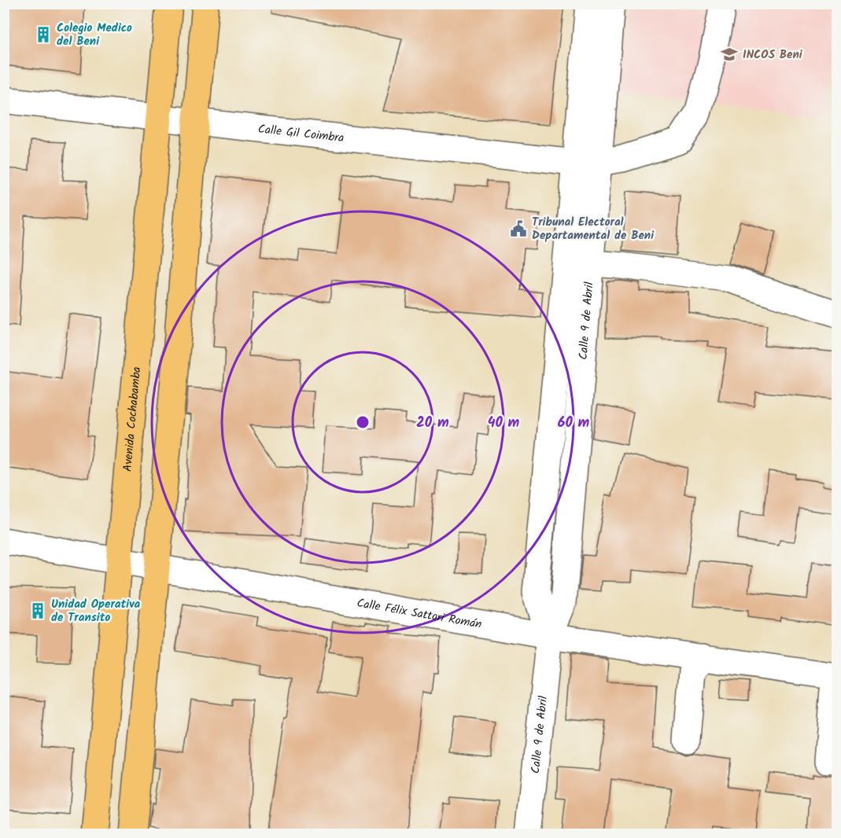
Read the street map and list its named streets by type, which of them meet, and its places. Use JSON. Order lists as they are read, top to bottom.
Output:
{
  "streets": {
    "main road": ["Avenida Cochabamba"],
    "street": ["Calle Gil Coimbra", "Calle 9 de Abril", "Calle Félix Sattori Román"]
  },
  "crossings": [
    ["Calle Gil Coimbra", "Calle 9 de Abril"],
    ["Calle Gil Coimbra", "Avenida Cochabamba"],
    ["Calle 9 de Abril", "Calle Félix Sattori Román"],
    ["Avenida Cochabamba", "Calle Félix Sattori Román"]
  ],
  "places": {
    "building": ["Colegio Medico del Beni", "Unidad Operativa de Transito"],
    "school or university": ["INCOS Beni"],
    "public building": ["Tribunal Electoral Departamental de Beni"]
  },
  "rings": ["20 m", "40 m", "60 m"]
}
